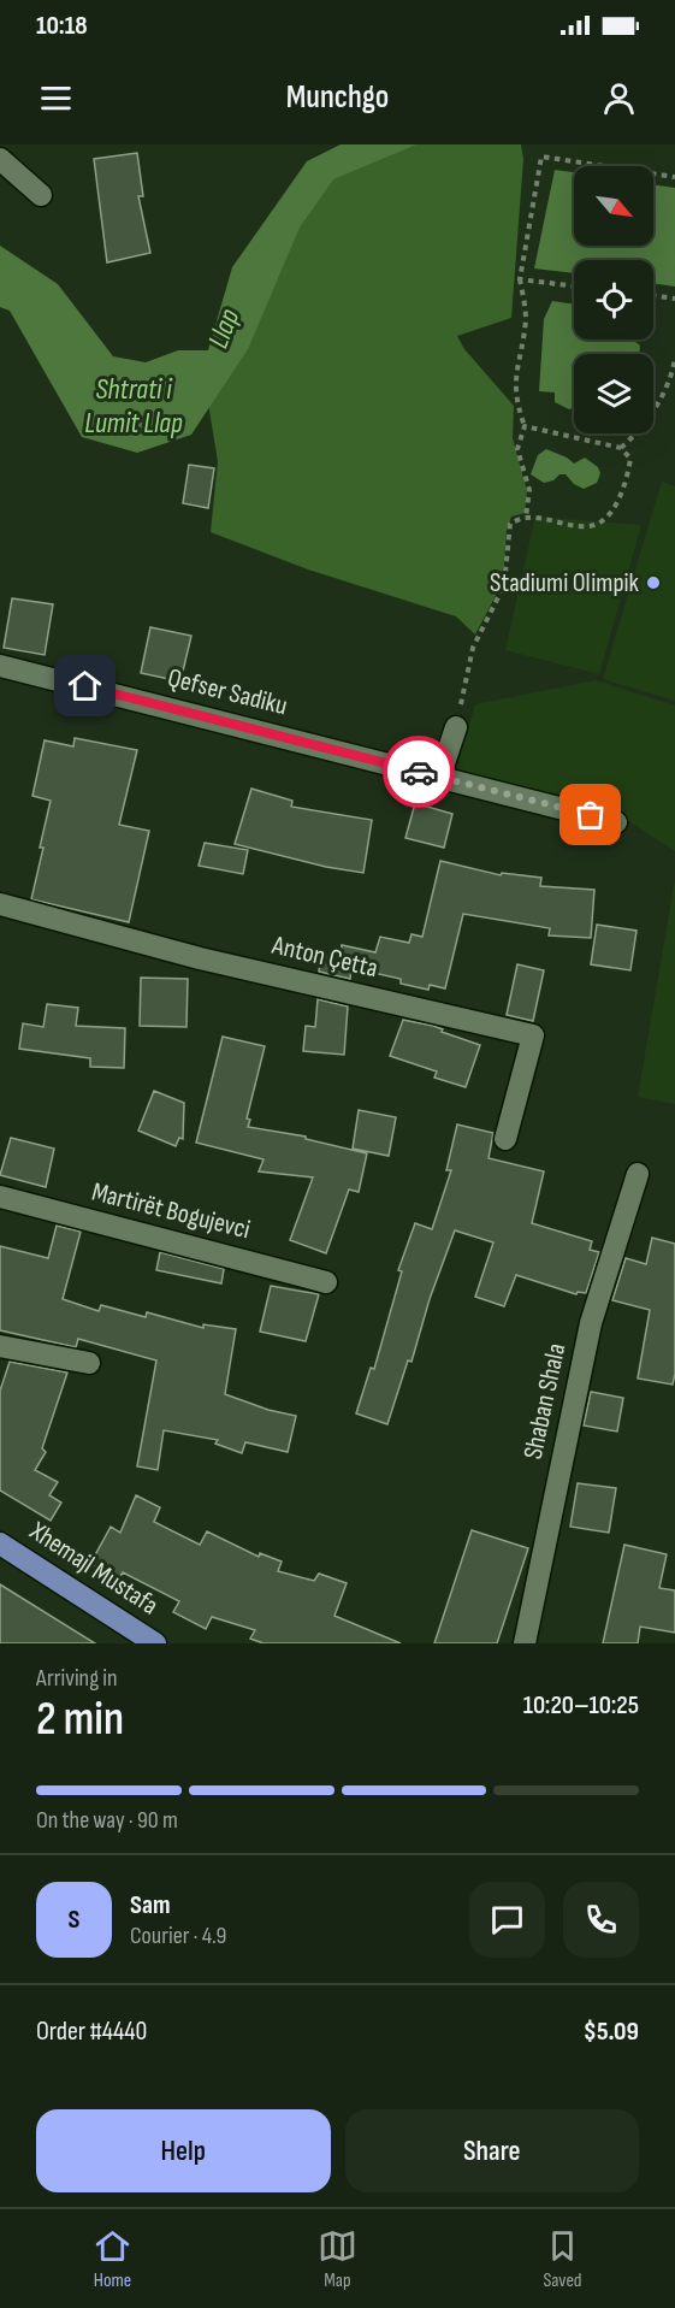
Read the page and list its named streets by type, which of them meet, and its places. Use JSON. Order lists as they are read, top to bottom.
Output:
{
  "streets": {
    "main road": ["Xhemajl Mustafa"],
    "street": [
      "Qefser Sadiku",
      "Anton Çetta",
      "Martirët Bogujevci",
      "Shaban Shala"
    ]
  },
  "water": ["Llap", "Shtrati i Lumit Llap"],
  "places": ["Stadiumi Olimpik"],
  "north": "bottom right",
  "page": {
    "status": "10:18",
    "header": "Munchgo",
    "heading": ["2 min", "Arriving in", "10:20–10:25"],
    "panel": [
      "Sam",
      "Courier · 4.9",
      "Order #4440",
      "$5.09"
    ],
    "bar": "On the way · 90 m",
    "round": "S",
    "buttons": ["Help", "Share"],
    "tabs": ["Home", "Map", "Saved"]
  }
}
